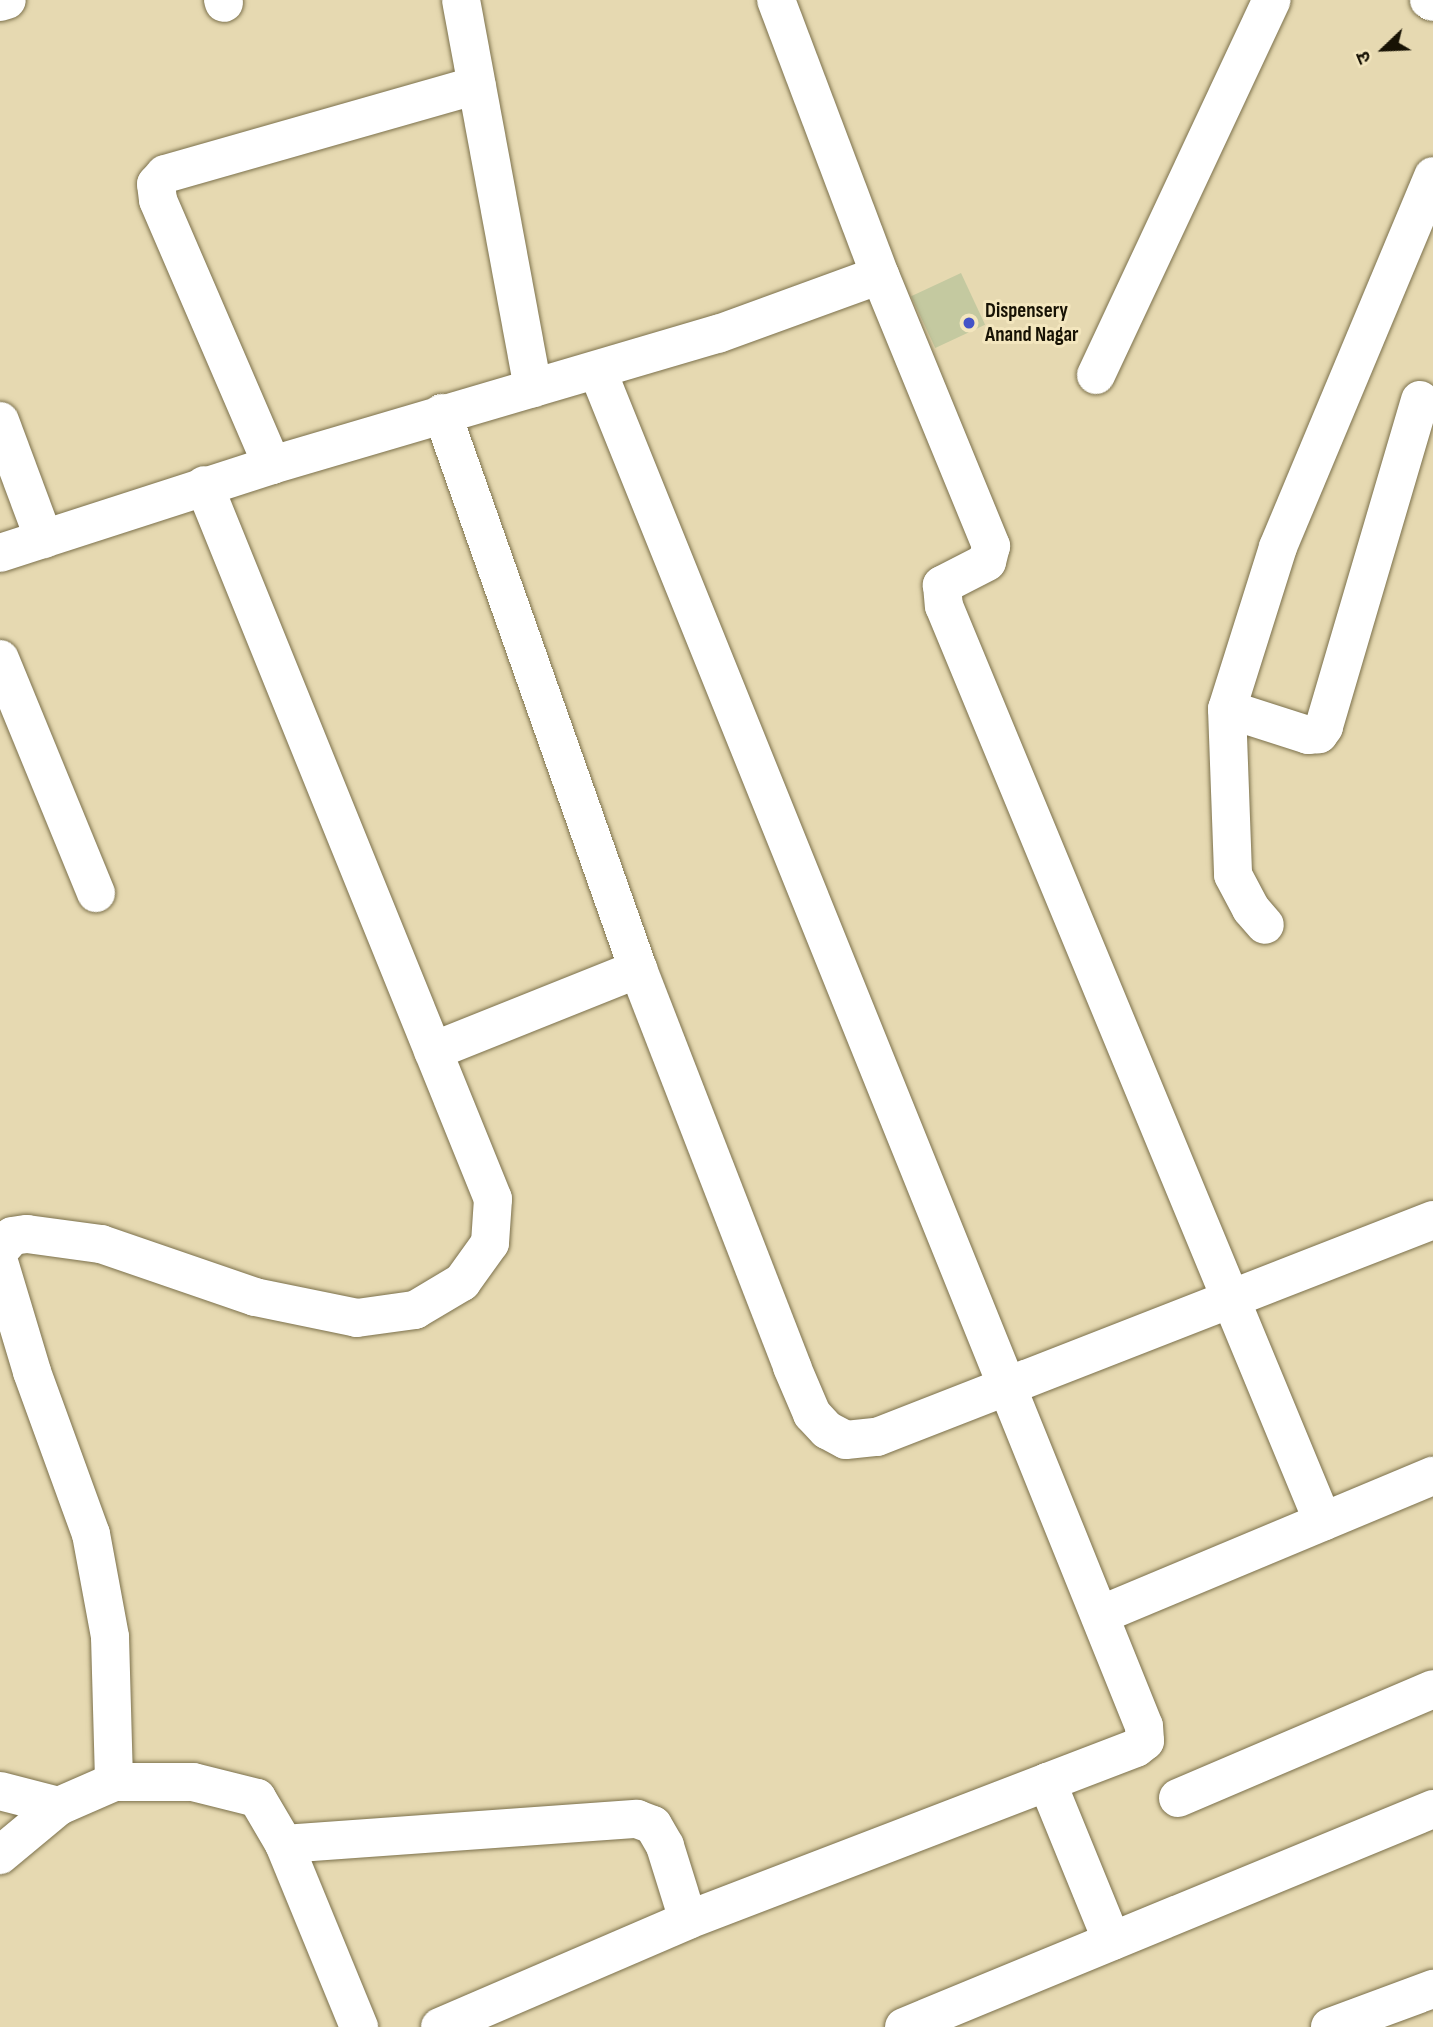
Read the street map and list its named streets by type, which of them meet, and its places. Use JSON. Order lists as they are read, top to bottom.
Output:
{
  "places": ["Dispensery Anand Nagar"],
  "north": "bottom left"
}
